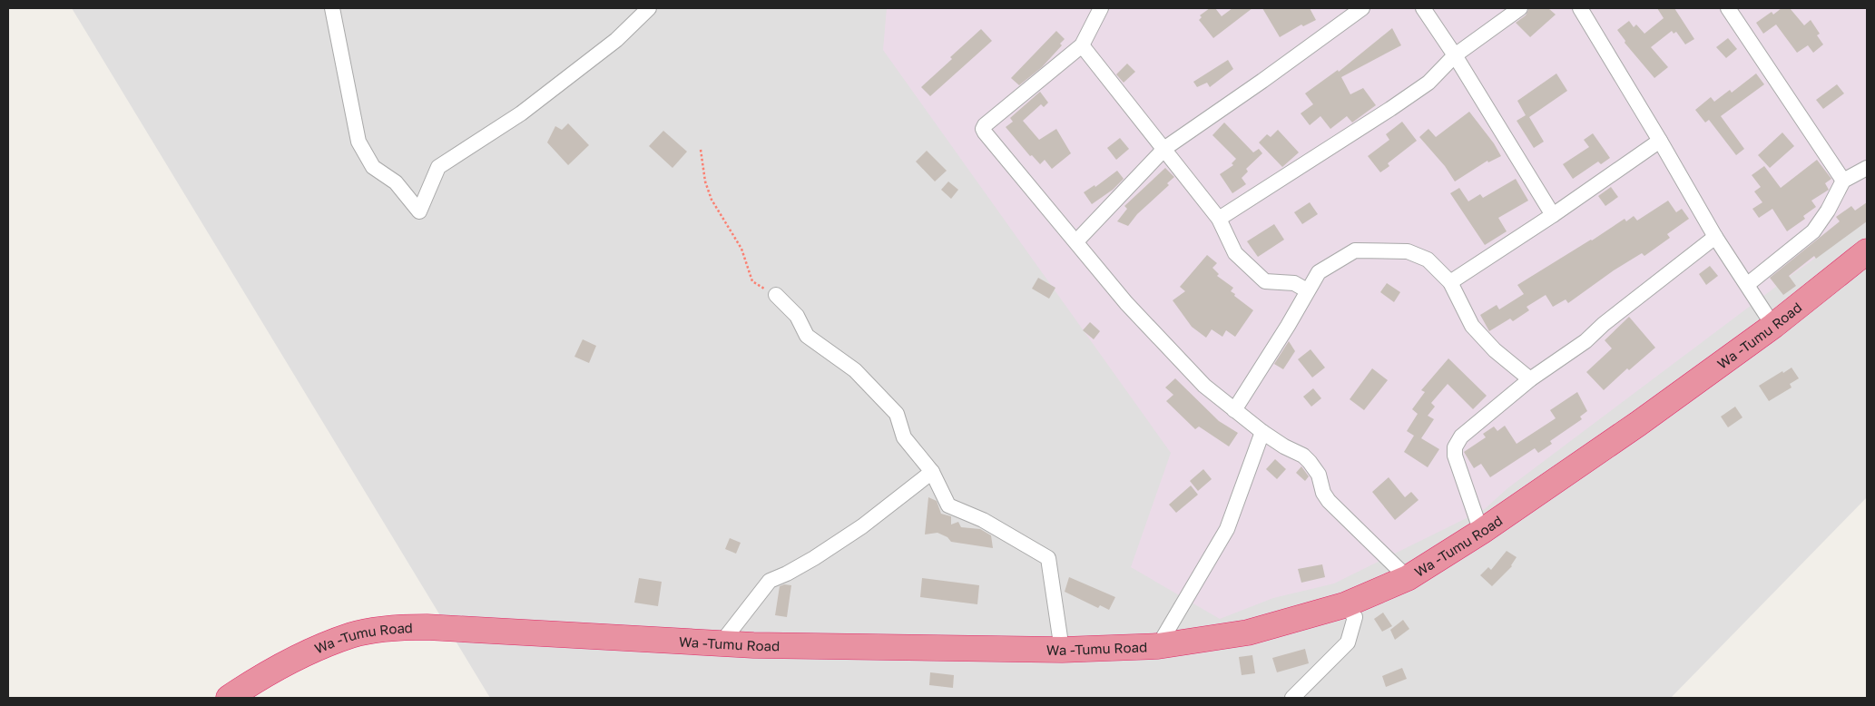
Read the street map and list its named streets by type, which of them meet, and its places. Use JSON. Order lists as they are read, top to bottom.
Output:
{
  "streets": {
    "highway": ["Wa -Tumu Road"]
  }
}
